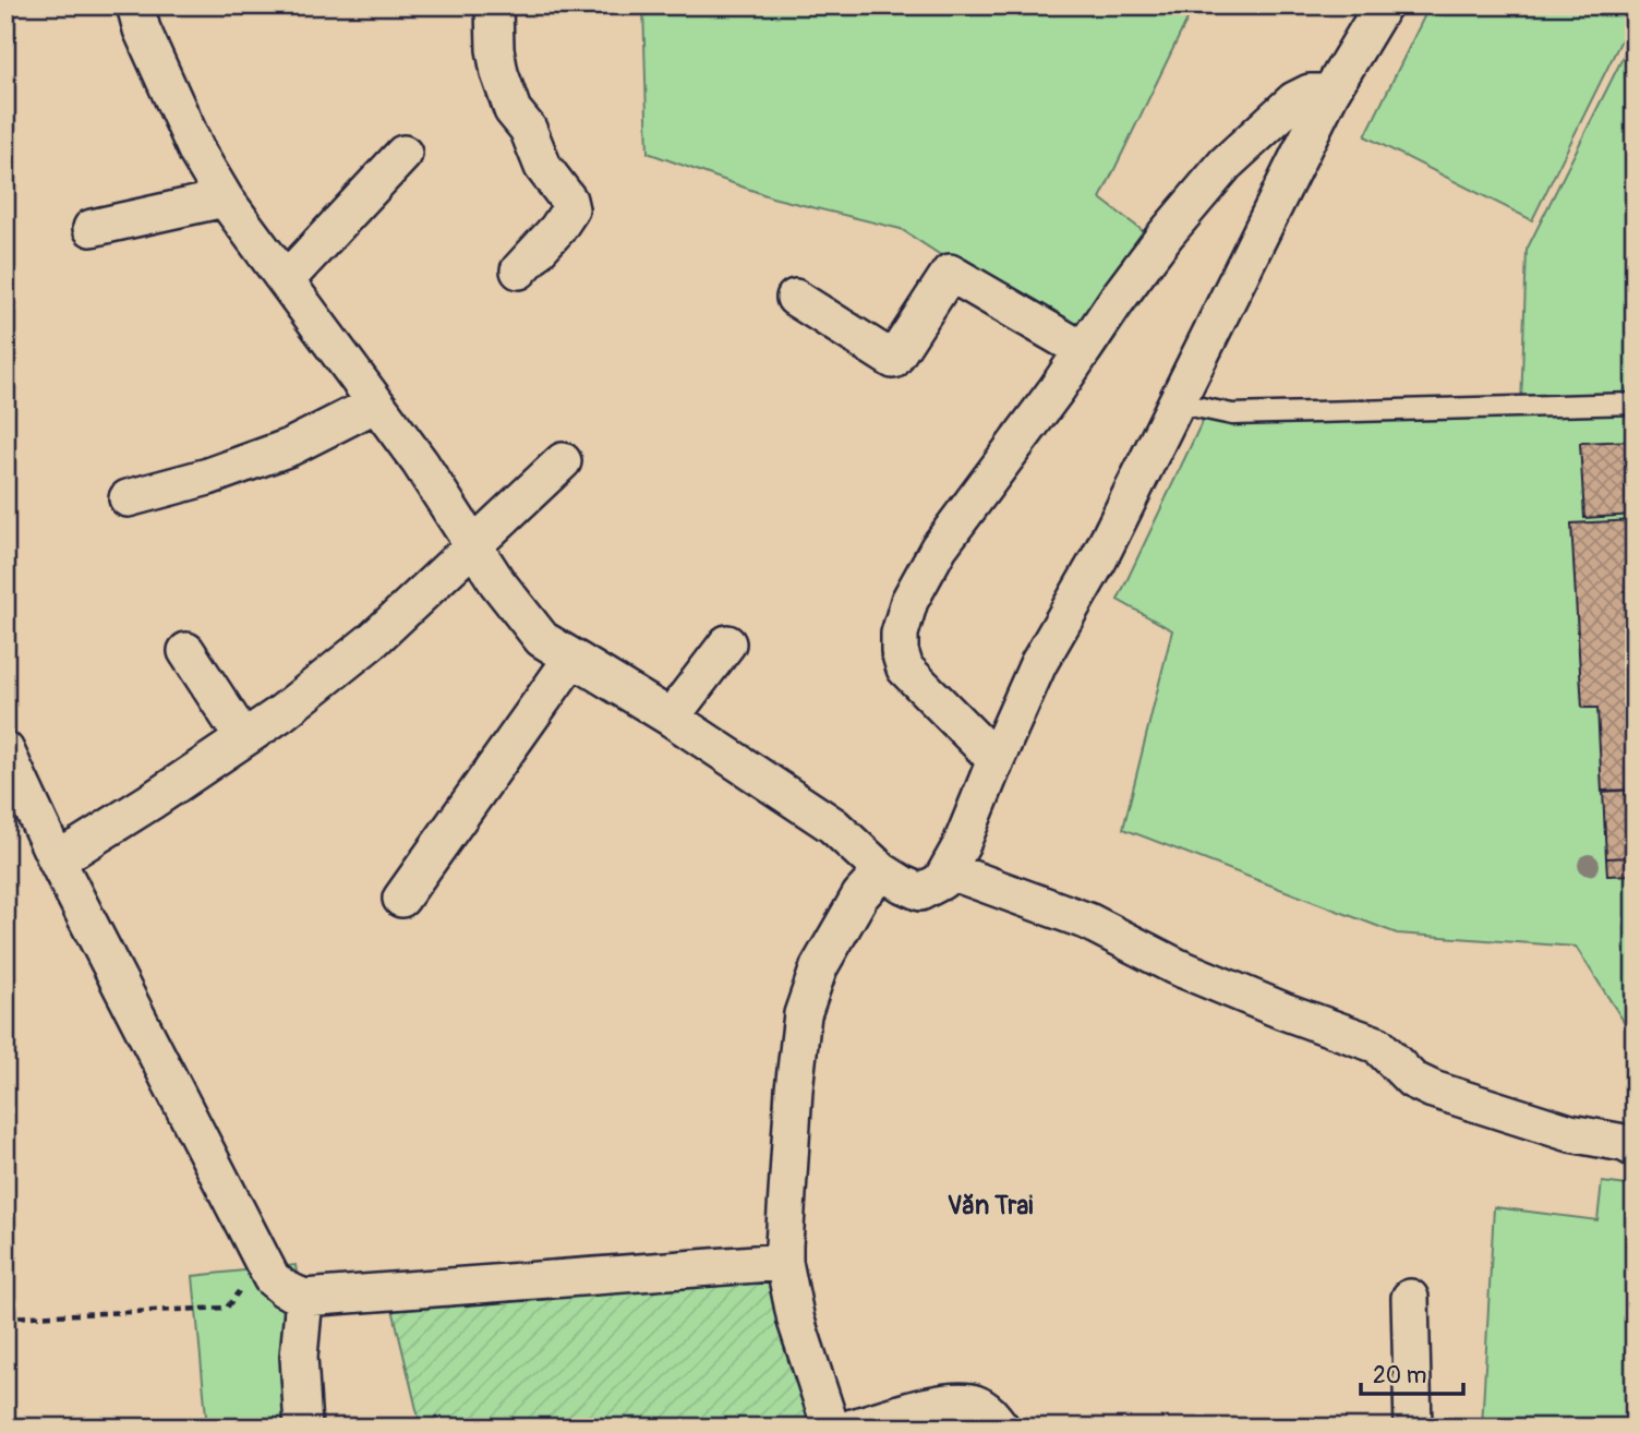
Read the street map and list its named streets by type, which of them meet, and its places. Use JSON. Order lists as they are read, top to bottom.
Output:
{
  "districts": ["Văn Trai"],
  "scale_bar": "20 m"
}
